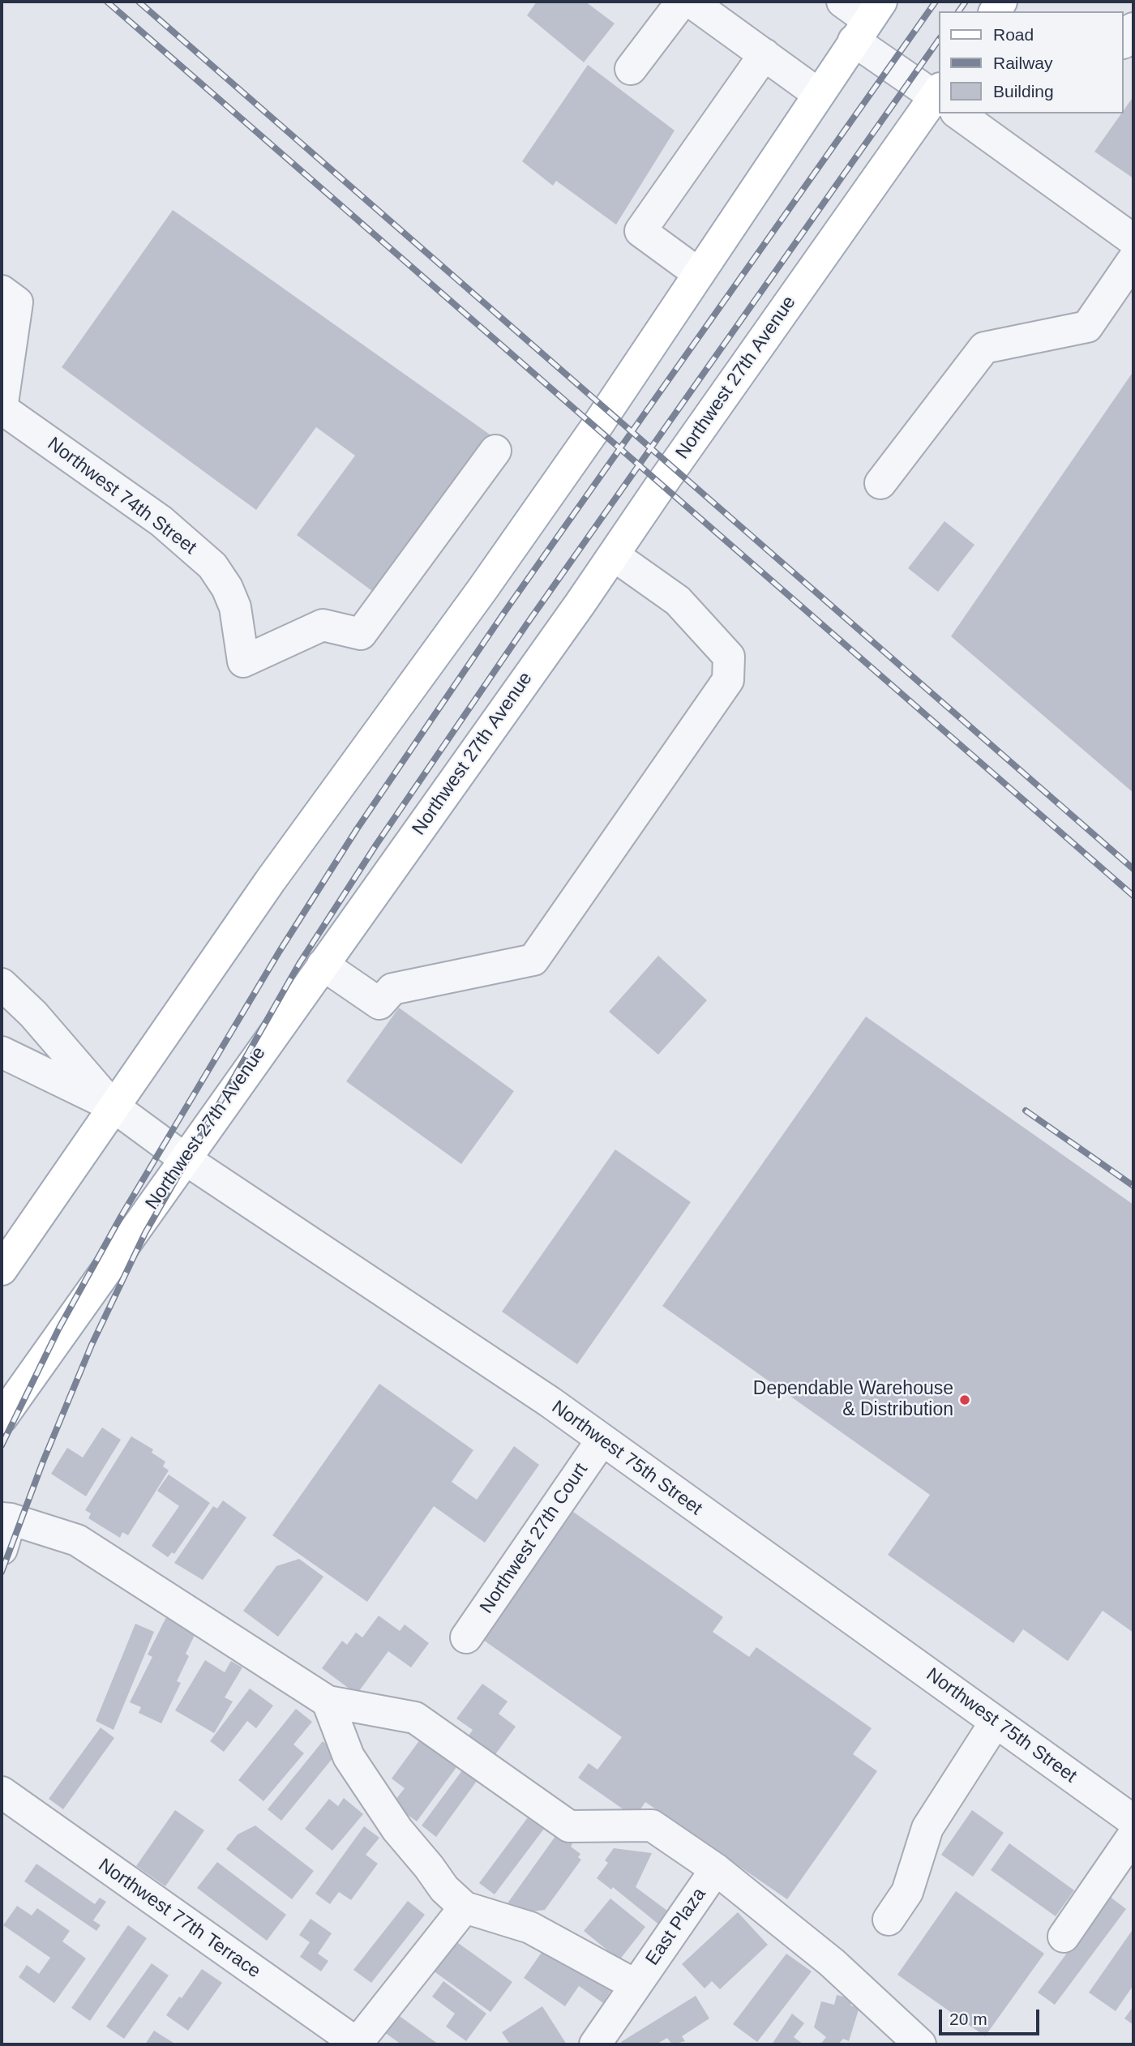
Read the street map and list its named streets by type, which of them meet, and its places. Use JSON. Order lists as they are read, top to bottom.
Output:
{
  "streets": {
    "main road": ["Northwest 27th Avenue"],
    "street": [
      "Northwest 74th Street",
      "Northwest 75th Street",
      "Northwest 27th Court",
      "Northwest 77th Terrace",
      "East Plaza"
    ]
  },
  "crossings": [
    ["Northwest 27th Avenue", "Northwest 75th Street"],
    ["Northwest 75th Street", "Northwest 27th Court"]
  ],
  "places": ["Dependable Warehouse & Distribution"],
  "legend": ["Road", "Railway", "Building"],
  "scale_bar": "20 m"
}
